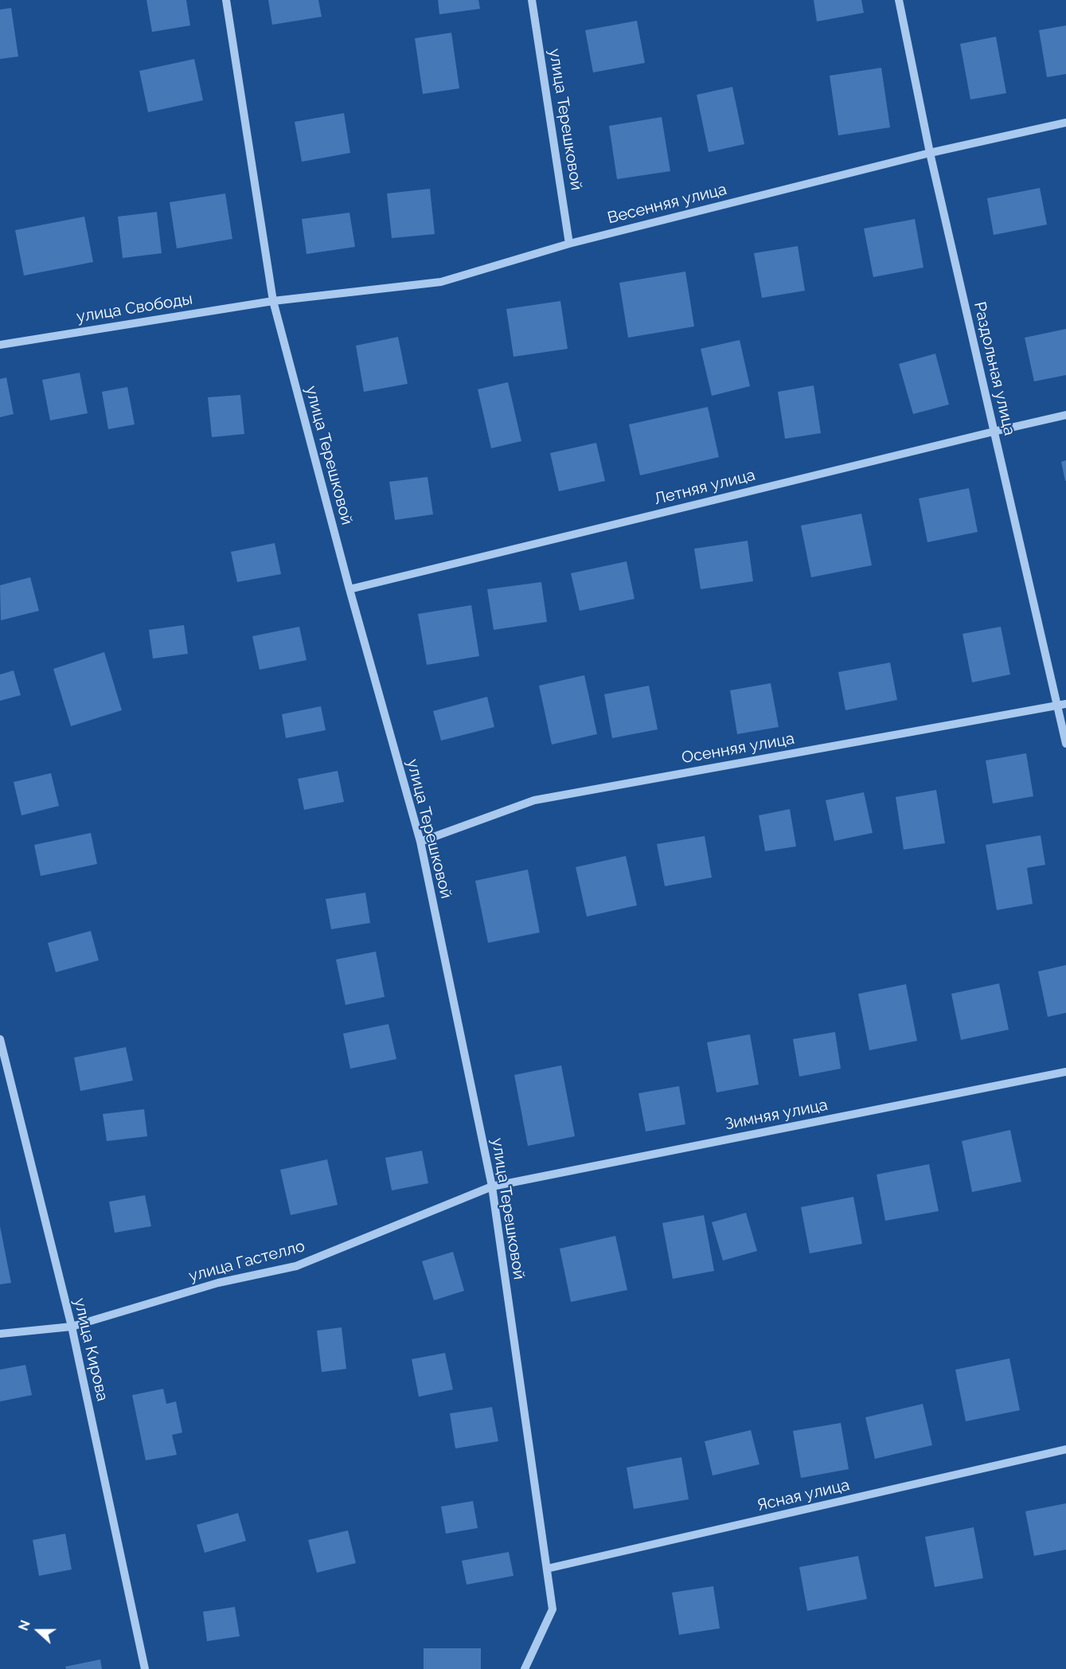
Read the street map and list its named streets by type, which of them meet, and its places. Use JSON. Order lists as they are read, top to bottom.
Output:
{
  "streets": {
    "street": [
      "улица Терешковой",
      "Весенняя улица",
      "улица Свободы",
      "Раздольная улица",
      "Летняя улица",
      "Осенняя улица",
      "Зимняя улица",
      "улица Гастелло",
      "улица Кирова",
      "Ясная улица"
    ]
  },
  "crossings": [
    ["улица Терешковой", "Весенняя улица"],
    ["улица Терешковой", "улица Свободы"],
    ["улица Терешковой", "Летняя улица"],
    ["улица Терешковой", "Осенняя улица"],
    ["улица Терешковой", "Зимняя улица"],
    ["улица Терешковой", "улица Гастелло"],
    ["улица Терешковой", "Ясная улица"],
    ["Весенняя улица", "улица Свободы"],
    ["Весенняя улица", "Раздольная улица"],
    ["Раздольная улица", "Летняя улица"],
    ["Раздольная улица", "Осенняя улица"],
    ["Зимняя улица", "улица Гастелло"],
    ["улица Гастелло", "улица Кирова"]
  ],
  "north": "left"
}
